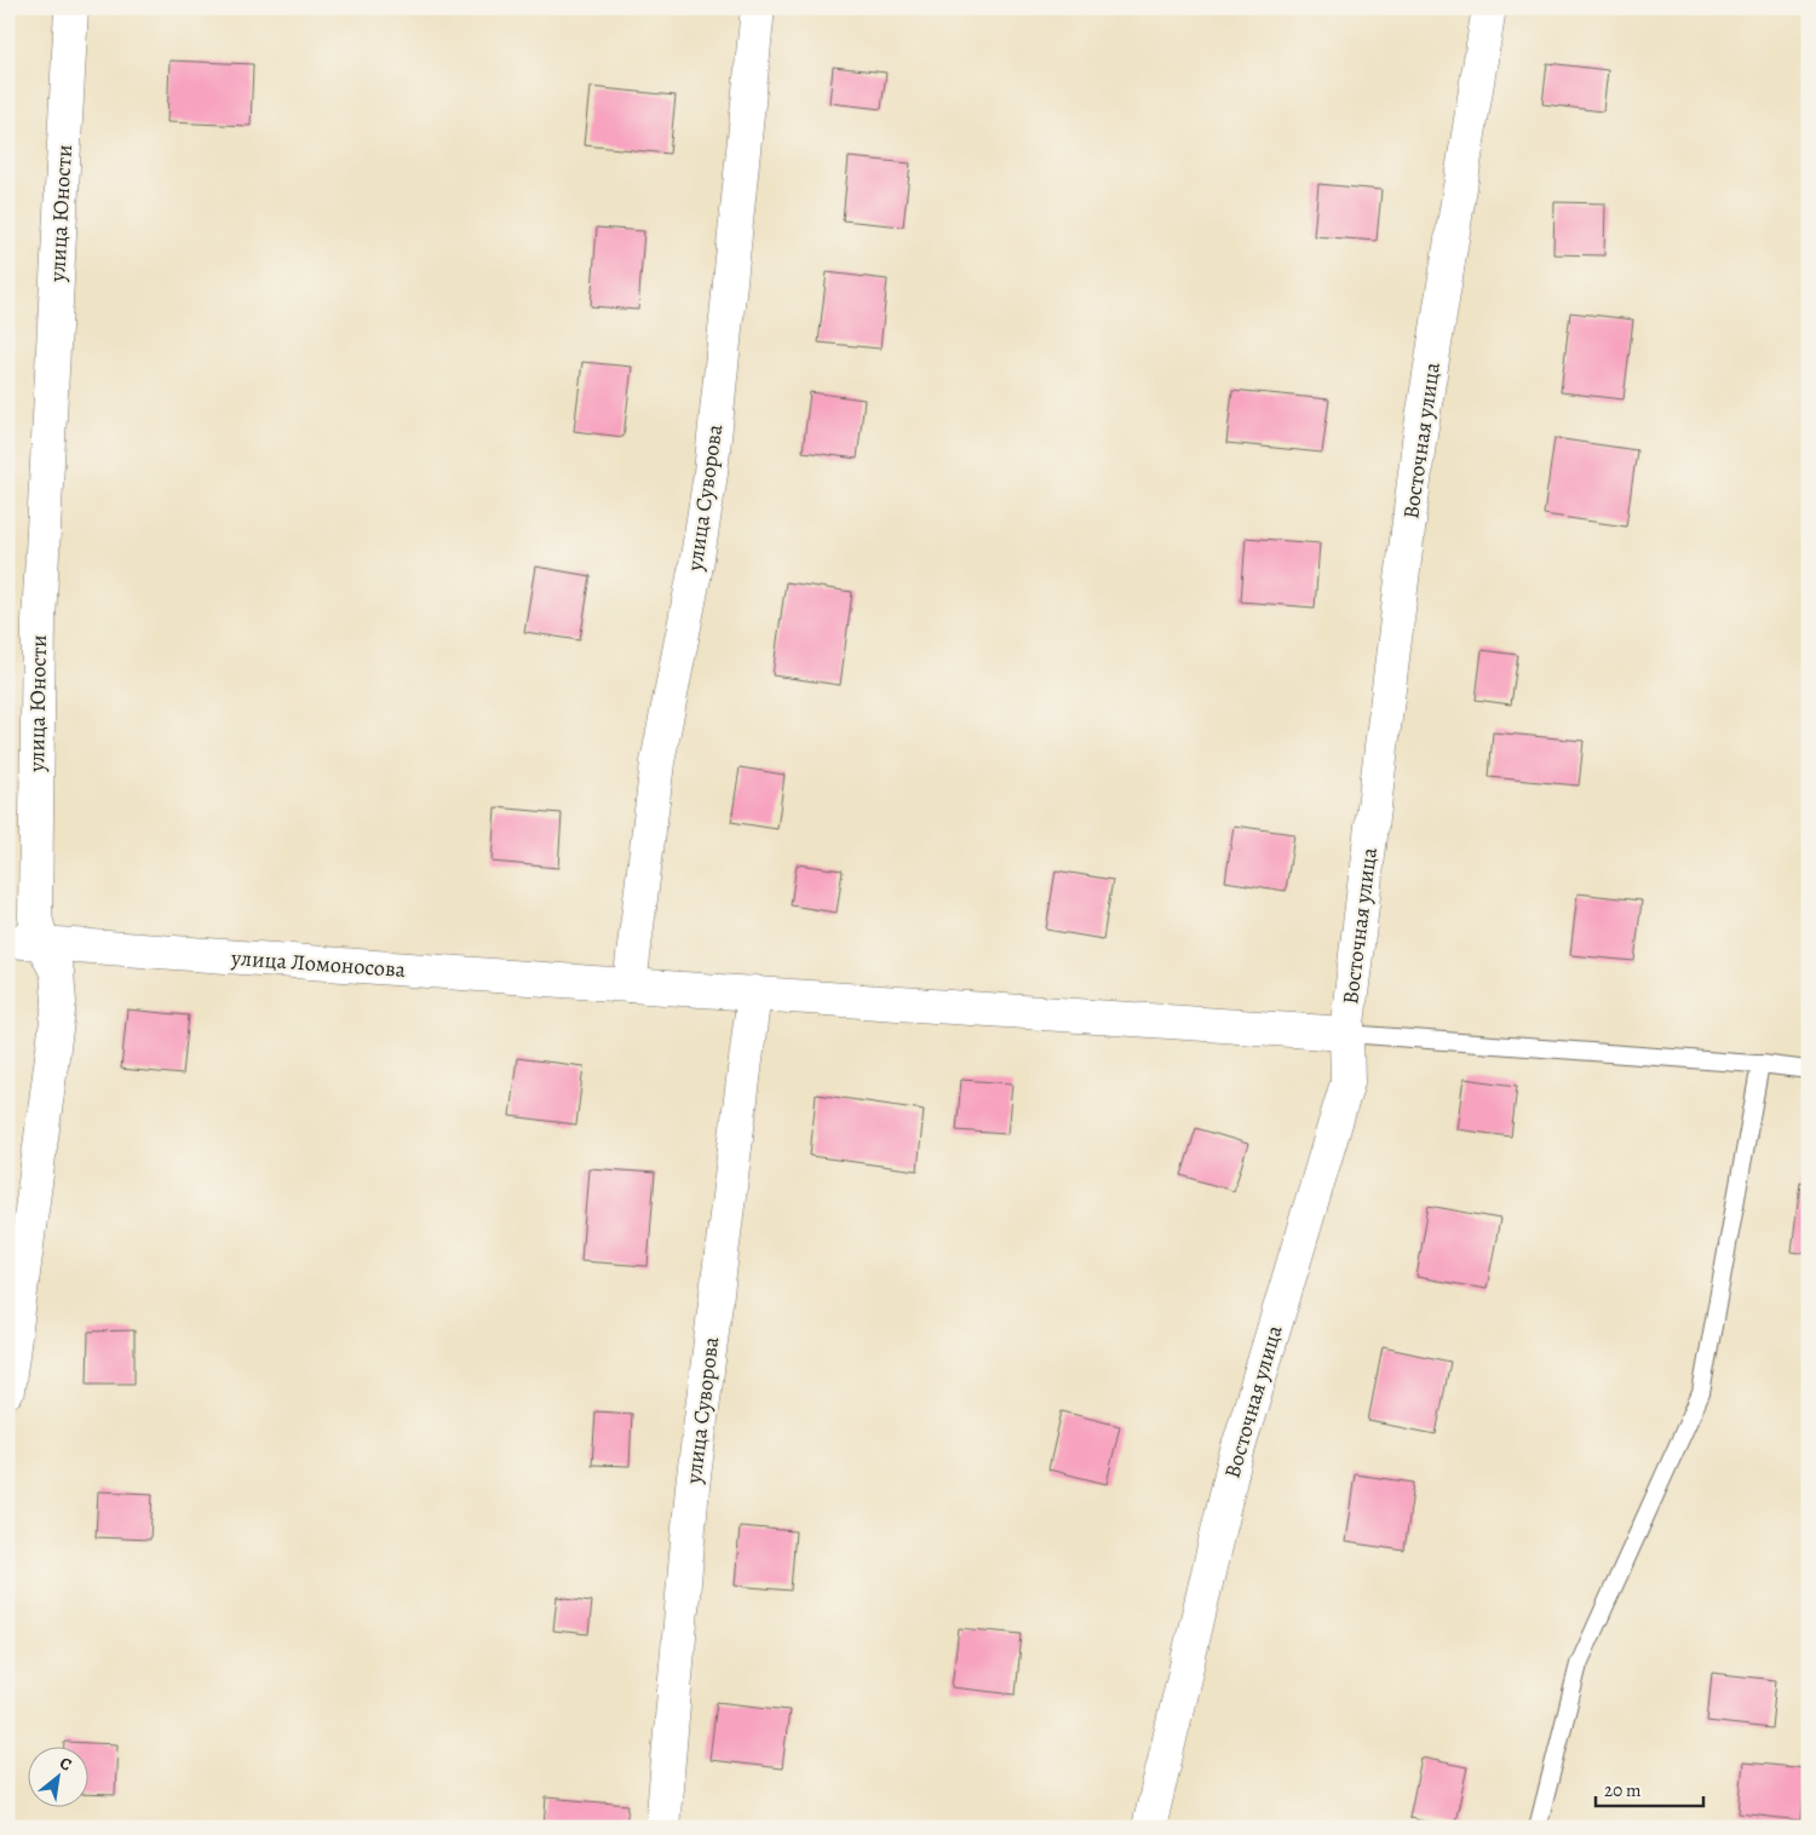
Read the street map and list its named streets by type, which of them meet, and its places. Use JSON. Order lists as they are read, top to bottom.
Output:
{
  "streets": {
    "street": [
      "улица Юности",
      "Восточная улица",
      "улица Суворова",
      "улица Ломоносова"
    ]
  },
  "crossings": [
    ["улица Юности", "улица Ломоносова"],
    ["Восточная улица", "улица Ломоносова"],
    ["улица Суворова", "улица Ломоносова"]
  ],
  "scale_bar": "20 m",
  "north": "top right"
}
